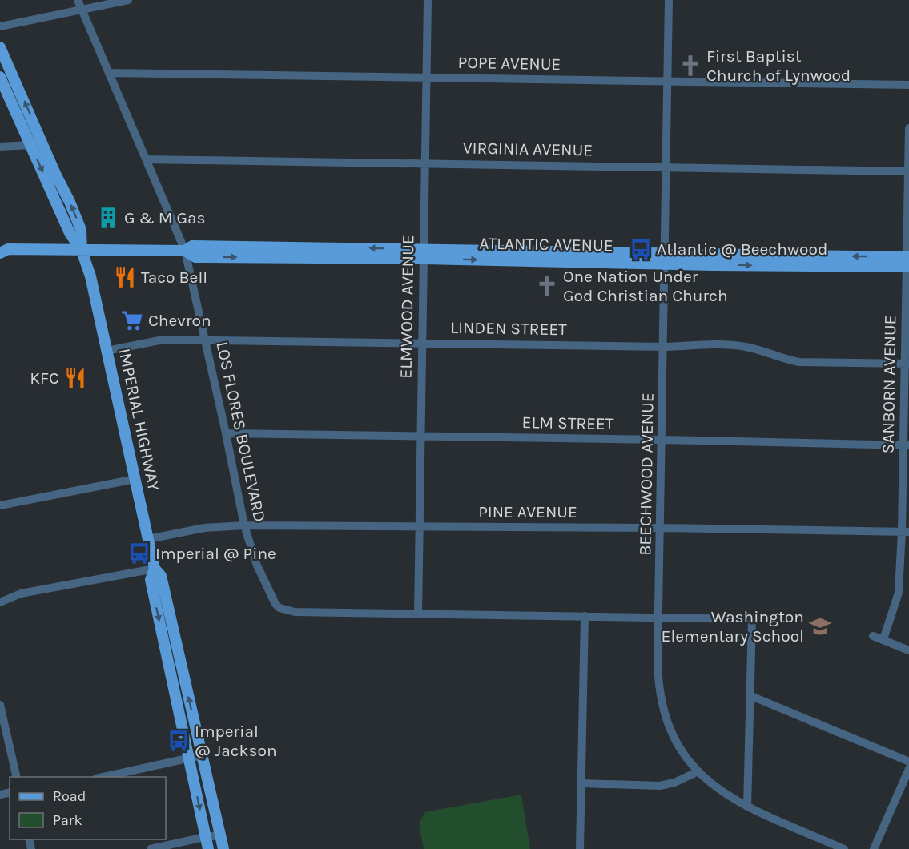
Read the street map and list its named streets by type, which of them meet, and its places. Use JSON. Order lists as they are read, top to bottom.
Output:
{
  "streets": {
    "main road": ["ATLANTIC AVENUE", "IMPERIAL HIGHWAY"],
    "street": [
      "POPE AVENUE",
      "VIRGINIA AVENUE",
      "ELMWOOD AVENUE",
      "LINDEN STREET",
      "SANBORN AVENUE",
      "ELM STREET",
      "LOS FLORES BOULEVARD",
      "BEECHWOOD AVENUE",
      "PINE AVENUE"
    ]
  },
  "crossings": [
    ["POPE AVENUE", "ELMWOOD AVENUE"],
    ["POPE AVENUE", "LOS FLORES BOULEVARD"],
    ["POPE AVENUE", "BEECHWOOD AVENUE"],
    ["VIRGINIA AVENUE", "ELMWOOD AVENUE"],
    ["VIRGINIA AVENUE", "SANBORN AVENUE"],
    ["VIRGINIA AVENUE", "LOS FLORES BOULEVARD"],
    ["VIRGINIA AVENUE", "BEECHWOOD AVENUE"],
    ["ATLANTIC AVENUE", "ELMWOOD AVENUE"],
    ["ATLANTIC AVENUE", "SANBORN AVENUE"],
    ["ATLANTIC AVENUE", "IMPERIAL HIGHWAY"],
    ["ATLANTIC AVENUE", "LOS FLORES BOULEVARD"],
    ["ATLANTIC AVENUE", "BEECHWOOD AVENUE"],
    ["ELMWOOD AVENUE", "LINDEN STREET"],
    ["ELMWOOD AVENUE", "ELM STREET"],
    ["ELMWOOD AVENUE", "LOS FLORES BOULEVARD"],
    ["ELMWOOD AVENUE", "PINE AVENUE"],
    ["LINDEN STREET", "SANBORN AVENUE"],
    ["LINDEN STREET", "IMPERIAL HIGHWAY"],
    ["LINDEN STREET", "LOS FLORES BOULEVARD"],
    ["LINDEN STREET", "BEECHWOOD AVENUE"],
    ["SANBORN AVENUE", "ELM STREET"],
    ["SANBORN AVENUE", "PINE AVENUE"],
    ["IMPERIAL HIGHWAY", "PINE AVENUE"],
    ["ELM STREET", "LOS FLORES BOULEVARD"],
    ["ELM STREET", "BEECHWOOD AVENUE"],
    ["LOS FLORES BOULEVARD", "PINE AVENUE"],
    ["BEECHWOOD AVENUE", "PINE AVENUE"]
  ],
  "places": {
    "church": ["First Baptist Church of Lynwood", "One Nation Under God Christian Church"],
    "building": ["G & M Gas"],
    "bus stop": ["Atlantic @ Beechwood", "Imperial @ Pine", "Imperial @ Jackson"],
    "restaurant": ["Taco Bell", "KFC"],
    "supermarket": ["Chevron"],
    "school or university": ["Washington Elementary School"]
  },
  "legend": ["Road", "Park"]
}
